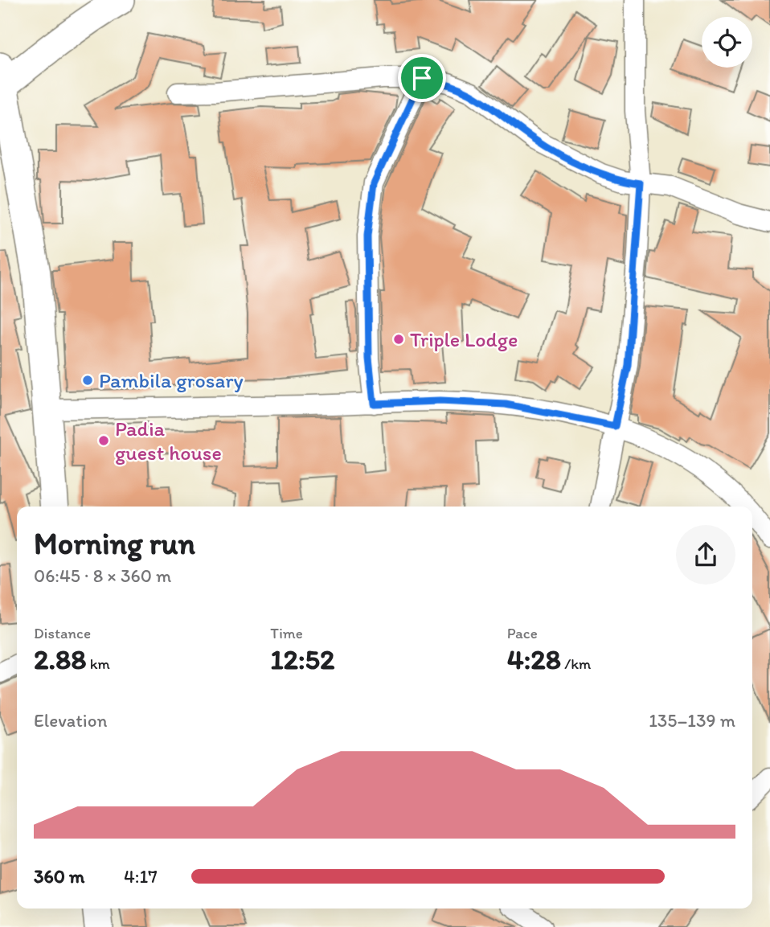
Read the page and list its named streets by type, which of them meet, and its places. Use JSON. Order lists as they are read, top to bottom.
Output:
{
  "places": ["Triple Lodge", "Pambila grosary", "Padia guest house"],
  "page": {
    "heading": ["Morning run", "06:45 · 8 × 360 m"],
    "stats": [
      ["Distance", "2.88 km"],
      ["Time", "12:52"],
      ["Pace", "4:28 /km"]
    ],
    "chart": ["Elevation", "135–139 m"],
    "list": [
      {
        "name": "360 m",
        "note": "4:17"
      }
    ]
  }
}
